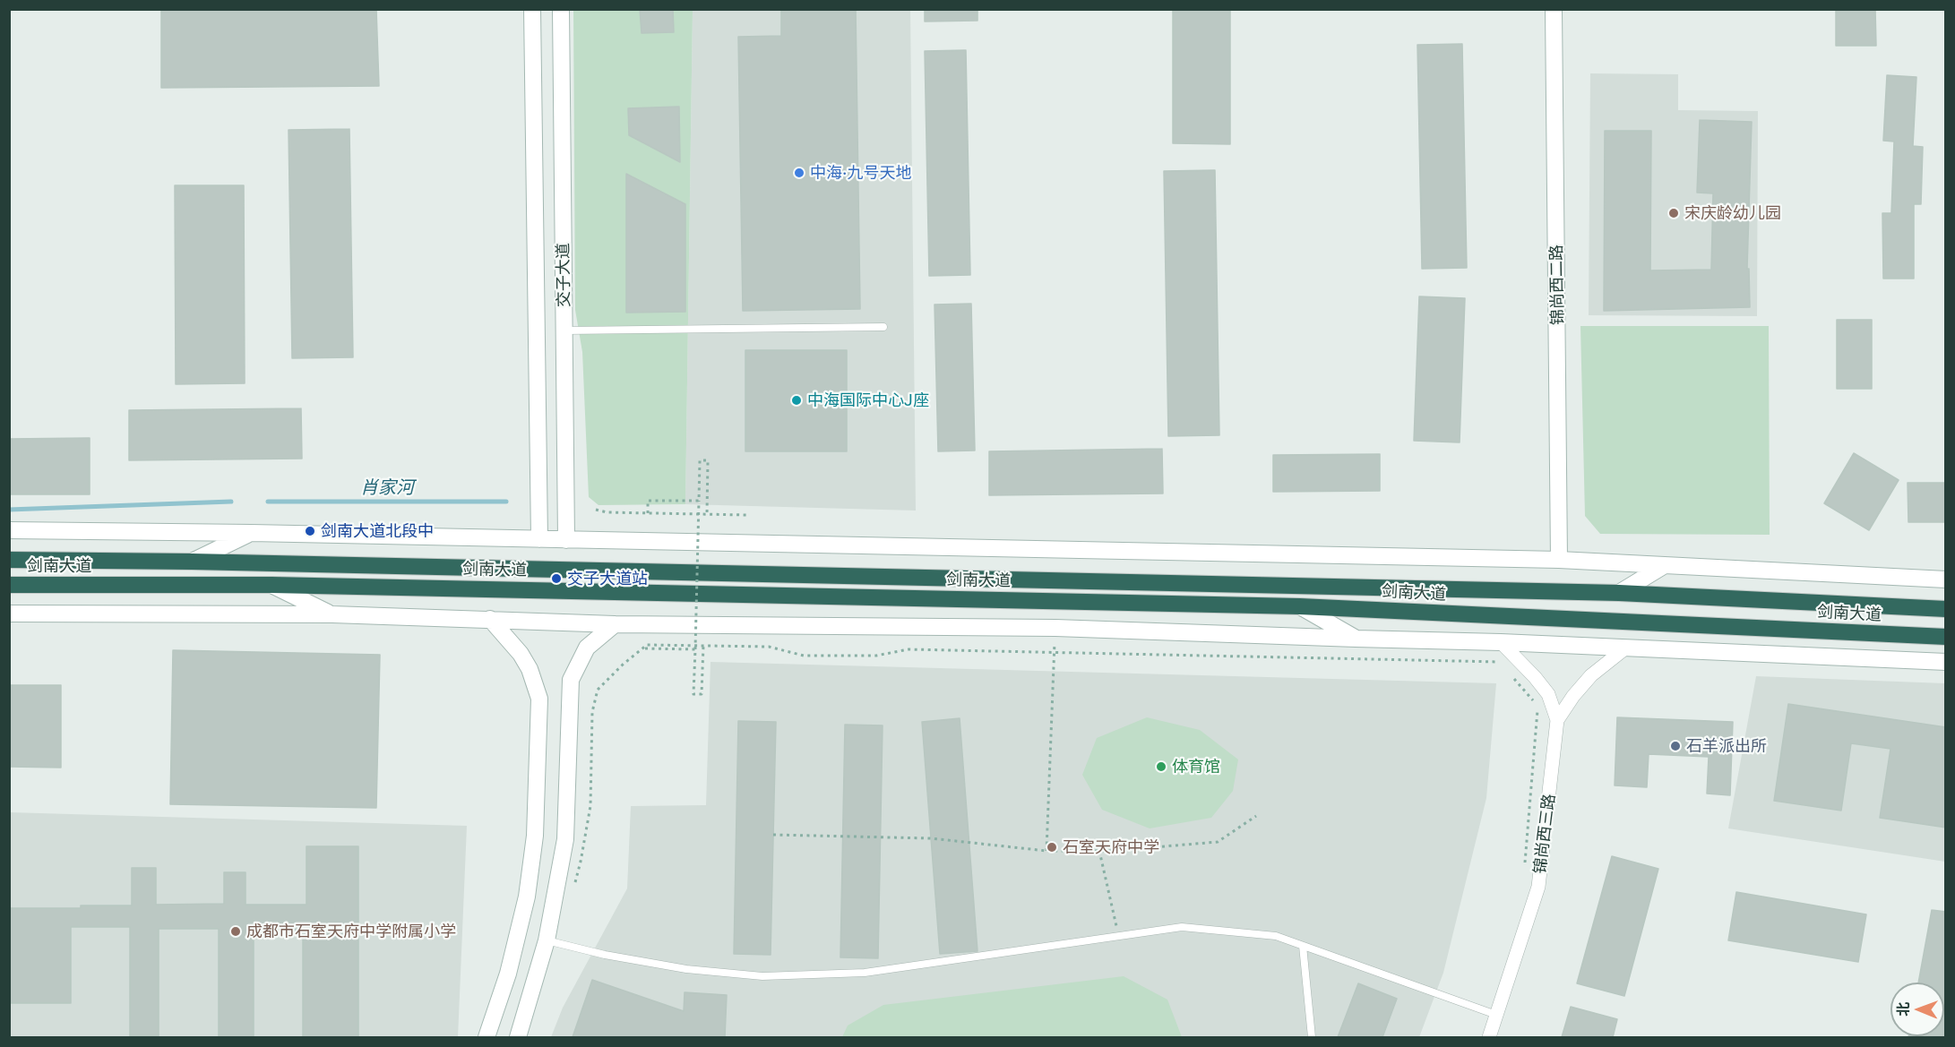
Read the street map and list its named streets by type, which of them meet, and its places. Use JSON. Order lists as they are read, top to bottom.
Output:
{
  "streets": {
    "highway": ["剑南大道"],
    "main road": ["交子大道", "锦尚西二路"],
    "street": ["锦尚西三路"]
  },
  "water": ["肖家河"],
  "places": [
    "中海·九号天地",
    "宋庆龄幼儿园",
    "中海国际中心J座",
    "剑南大道北段中",
    "交子大道站",
    "石羊派出所",
    "体育馆",
    "石室天府中学",
    "成都市石室天府中学附属小学"
  ],
  "north": "left"
}
